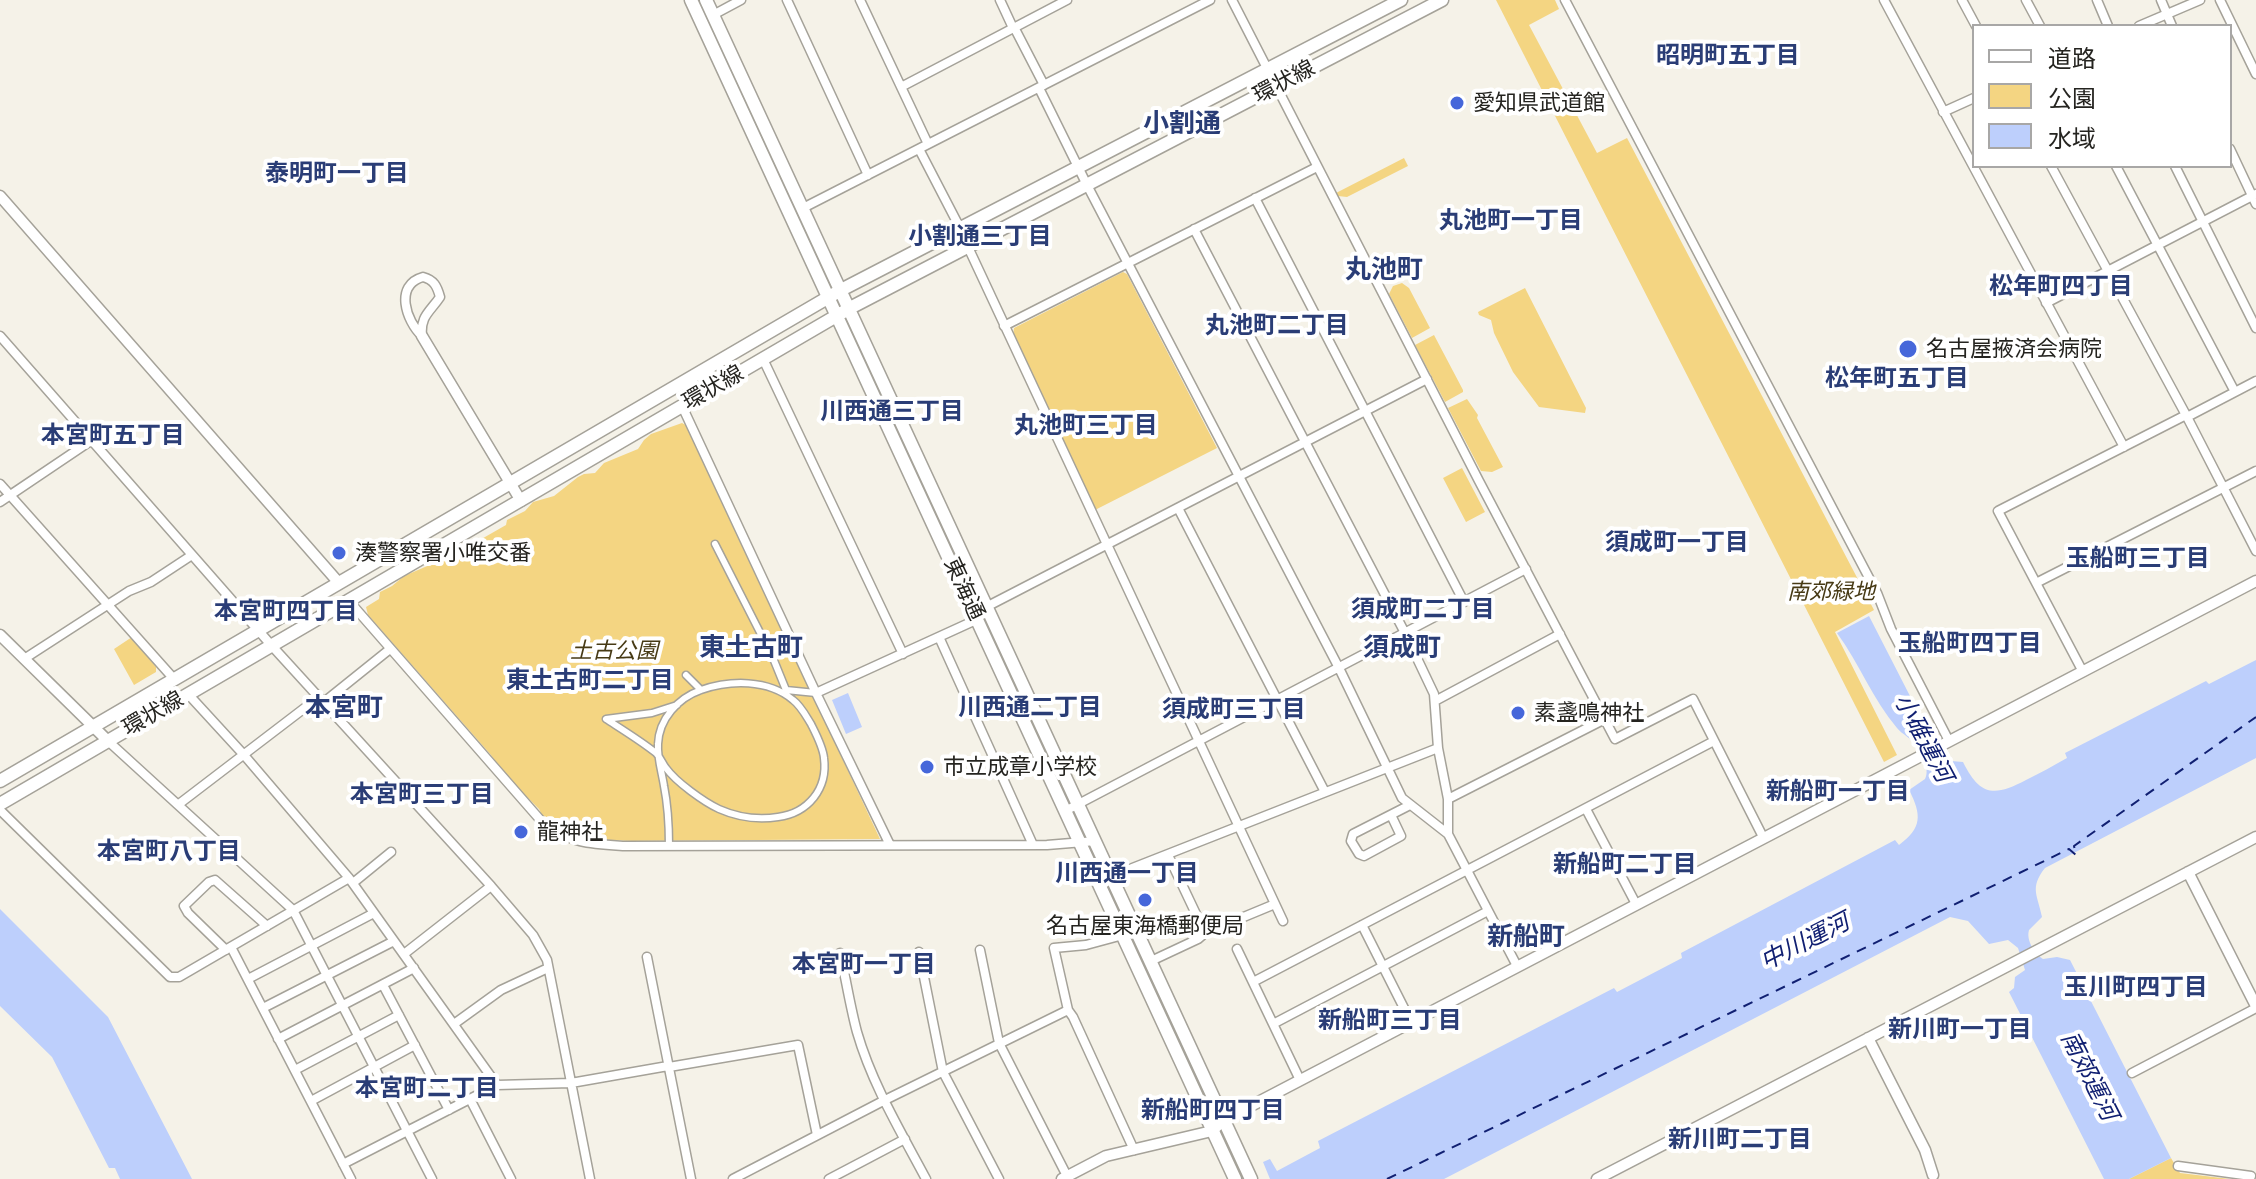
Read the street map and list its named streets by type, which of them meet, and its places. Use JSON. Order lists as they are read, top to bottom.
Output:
{
  "streets": {
    "main road": ["環状線", "東海通"]
  },
  "crossings": [
    ["環状線", "東海通"]
  ],
  "districts": [
    "昭明町五丁目",
    "小割通",
    "泰明町一丁目",
    "丸池町一丁目",
    "小割通三丁目",
    "丸池町",
    "松年町四丁目",
    "丸池町二丁目",
    "松年町五丁目",
    "川西通三丁目",
    "丸池町三丁目",
    "本宮町五丁目",
    "須成町一丁目",
    "玉船町三丁目",
    "須成町二丁目",
    "本宮町四丁目",
    "玉船町四丁目",
    "東土古町",
    "須成町",
    "東土古町二丁目",
    "本宮町",
    "川西通二丁目",
    "須成町三丁目",
    "新船町一丁目",
    "本宮町三丁目",
    "本宮町八丁目",
    "新船町二丁目",
    "川西通一丁目",
    "新船町",
    "本宮町一丁目",
    "玉川町四丁目",
    "新船町三丁目",
    "新川町一丁目",
    "本宮町二丁目",
    "新船町四丁目",
    "新川町二丁目"
  ],
  "water": ["小碓運河", "中川運河", "南郊運河"],
  "parks": ["南郊緑地", "土古公園"],
  "places": [
    "愛知県武道館",
    "名古屋掖済会病院",
    "湊警察署小唯交番",
    "素盞鳴神社",
    "市立成章小学校",
    "龍神社",
    "名古屋東海橋郵便局"
  ],
  "legend": ["道路", "公園", "水域"]
}
